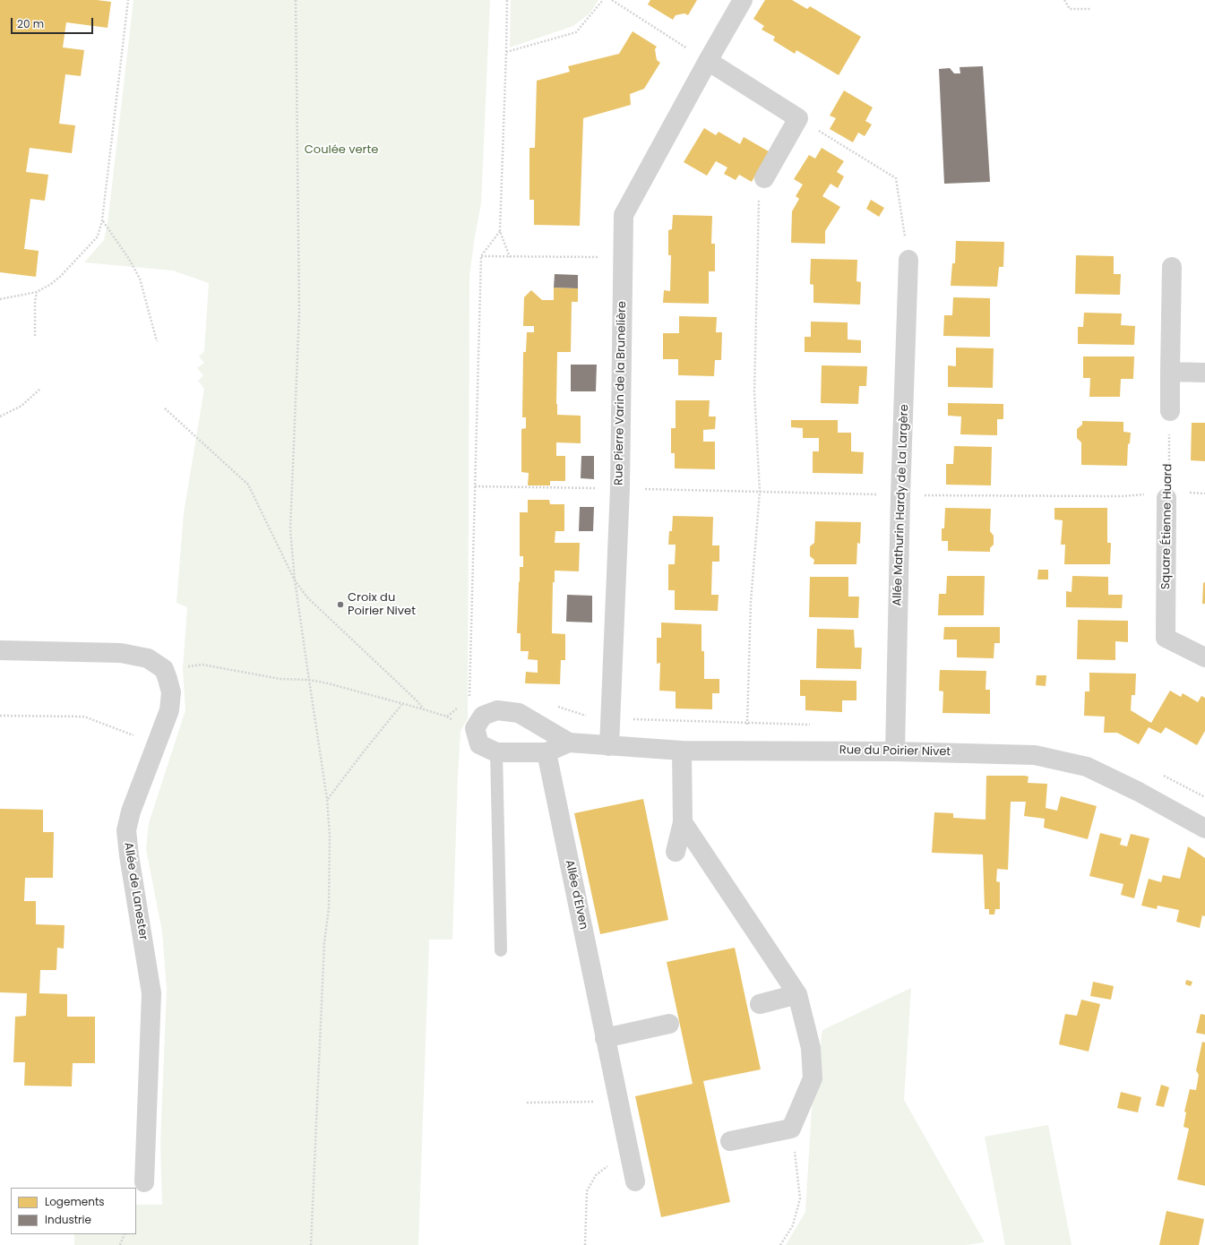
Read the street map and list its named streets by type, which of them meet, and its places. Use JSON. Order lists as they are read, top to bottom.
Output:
{
  "streets": {
    "street": [
      "Rue Pierre Varin de la Brunelière",
      "Allée Mathurin Hardy de La Largère",
      "Square Étienne Huard",
      "Rue du Poirier Nivet",
      "Allée de Lanester",
      "Allée d'Elven"
    ]
  },
  "crossings": [
    ["Rue Pierre Varin de la Brunelière", "Rue du Poirier Nivet"],
    ["Allée Mathurin Hardy de La Largère", "Rue du Poirier Nivet"]
  ],
  "parks": ["Coulée verte"],
  "places": ["Croix du Poirier Nivet"],
  "legend": ["Logements", "Industrie"],
  "scale_bar": "20 m"
}
